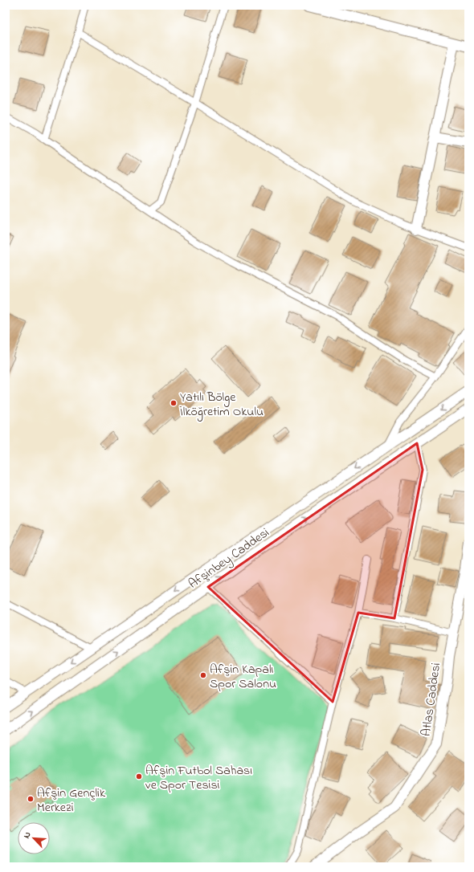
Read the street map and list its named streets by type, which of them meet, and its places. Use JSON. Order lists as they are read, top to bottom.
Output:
{
  "streets": {
    "main road": ["Afşinbey Caddesi", "Atlas Caddesi"]
  },
  "places": [
    "Yatılı Bölge İlköğretim Okulu",
    "Afşin Kapalı Spor Salonu",
    "Afşin Futbol Sahası ve Spor Tesisi",
    "Afşin Gençlik Merkezi"
  ],
  "north": "top left"
}
